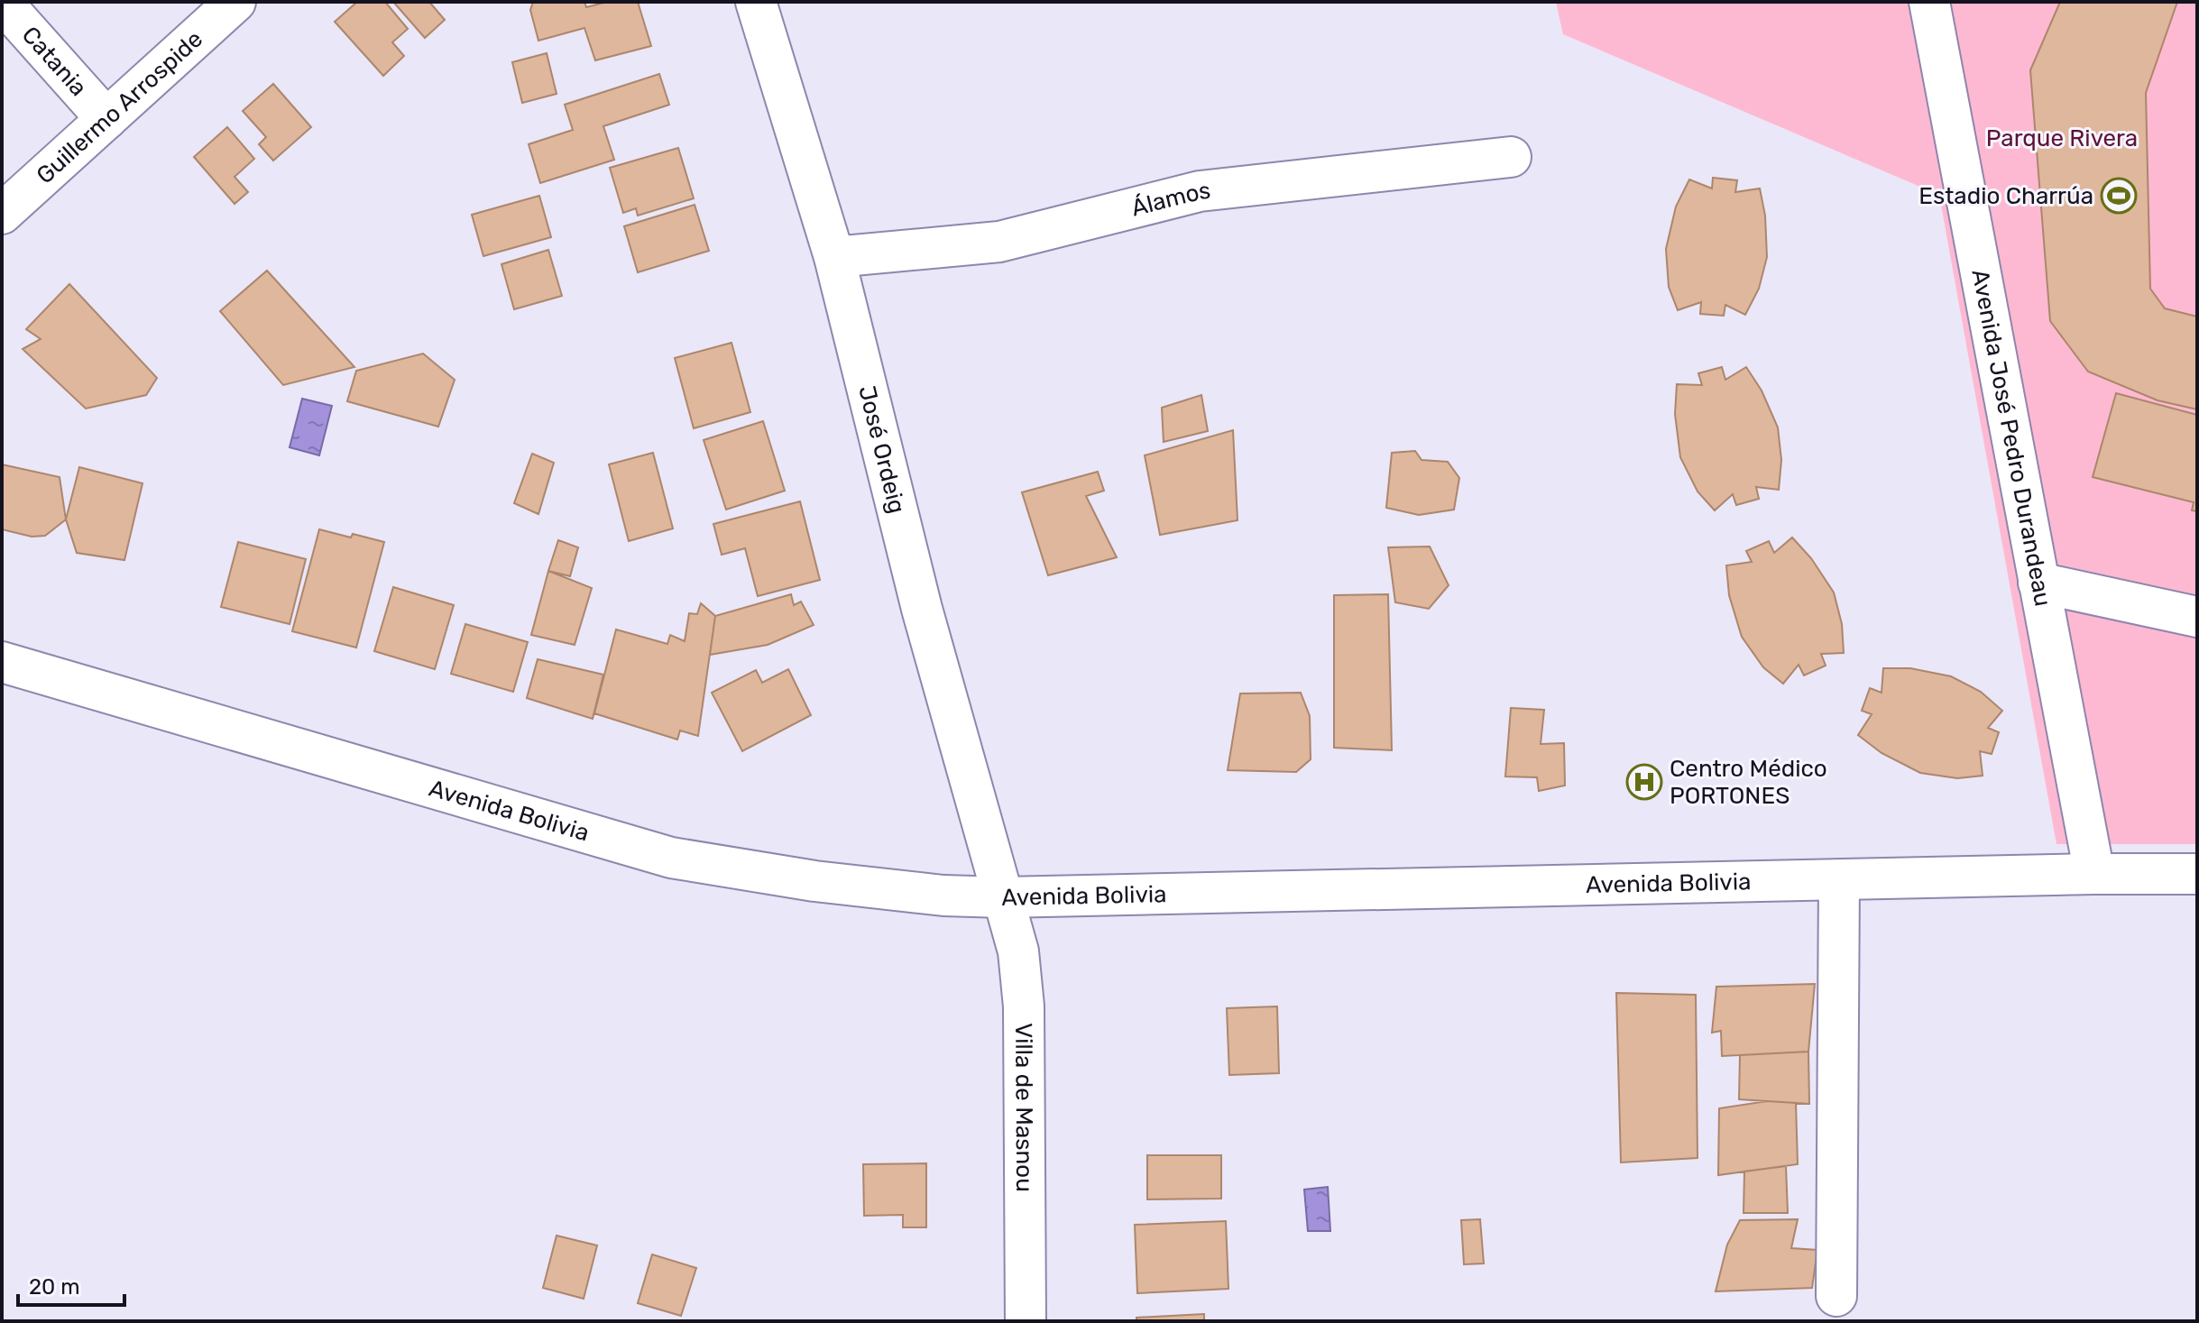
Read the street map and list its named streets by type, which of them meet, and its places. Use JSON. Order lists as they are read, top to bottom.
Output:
{
  "streets": {
    "street": [
      "Catania",
      "Guillermo Arrospide",
      "Álamos",
      "Avenida José Pedro Durandeau",
      "José Ordeig",
      "Avenida Bolivia",
      "Villa de Masnou"
    ]
  },
  "crossings": [
    ["Catania", "Guillermo Arrospide"],
    ["Álamos", "José Ordeig"],
    ["Avenida José Pedro Durandeau", "Avenida Bolivia"],
    ["José Ordeig", "Avenida Bolivia"],
    ["José Ordeig", "Villa de Masnou"],
    ["Avenida Bolivia", "Villa de Masnou"]
  ],
  "parks": ["Parque Rivera"],
  "places": {
    "sports": ["Estadio Charrúa"],
    "hospital": ["Centro Médico PORTONES"]
  },
  "scale_bar": "20 m"
}
